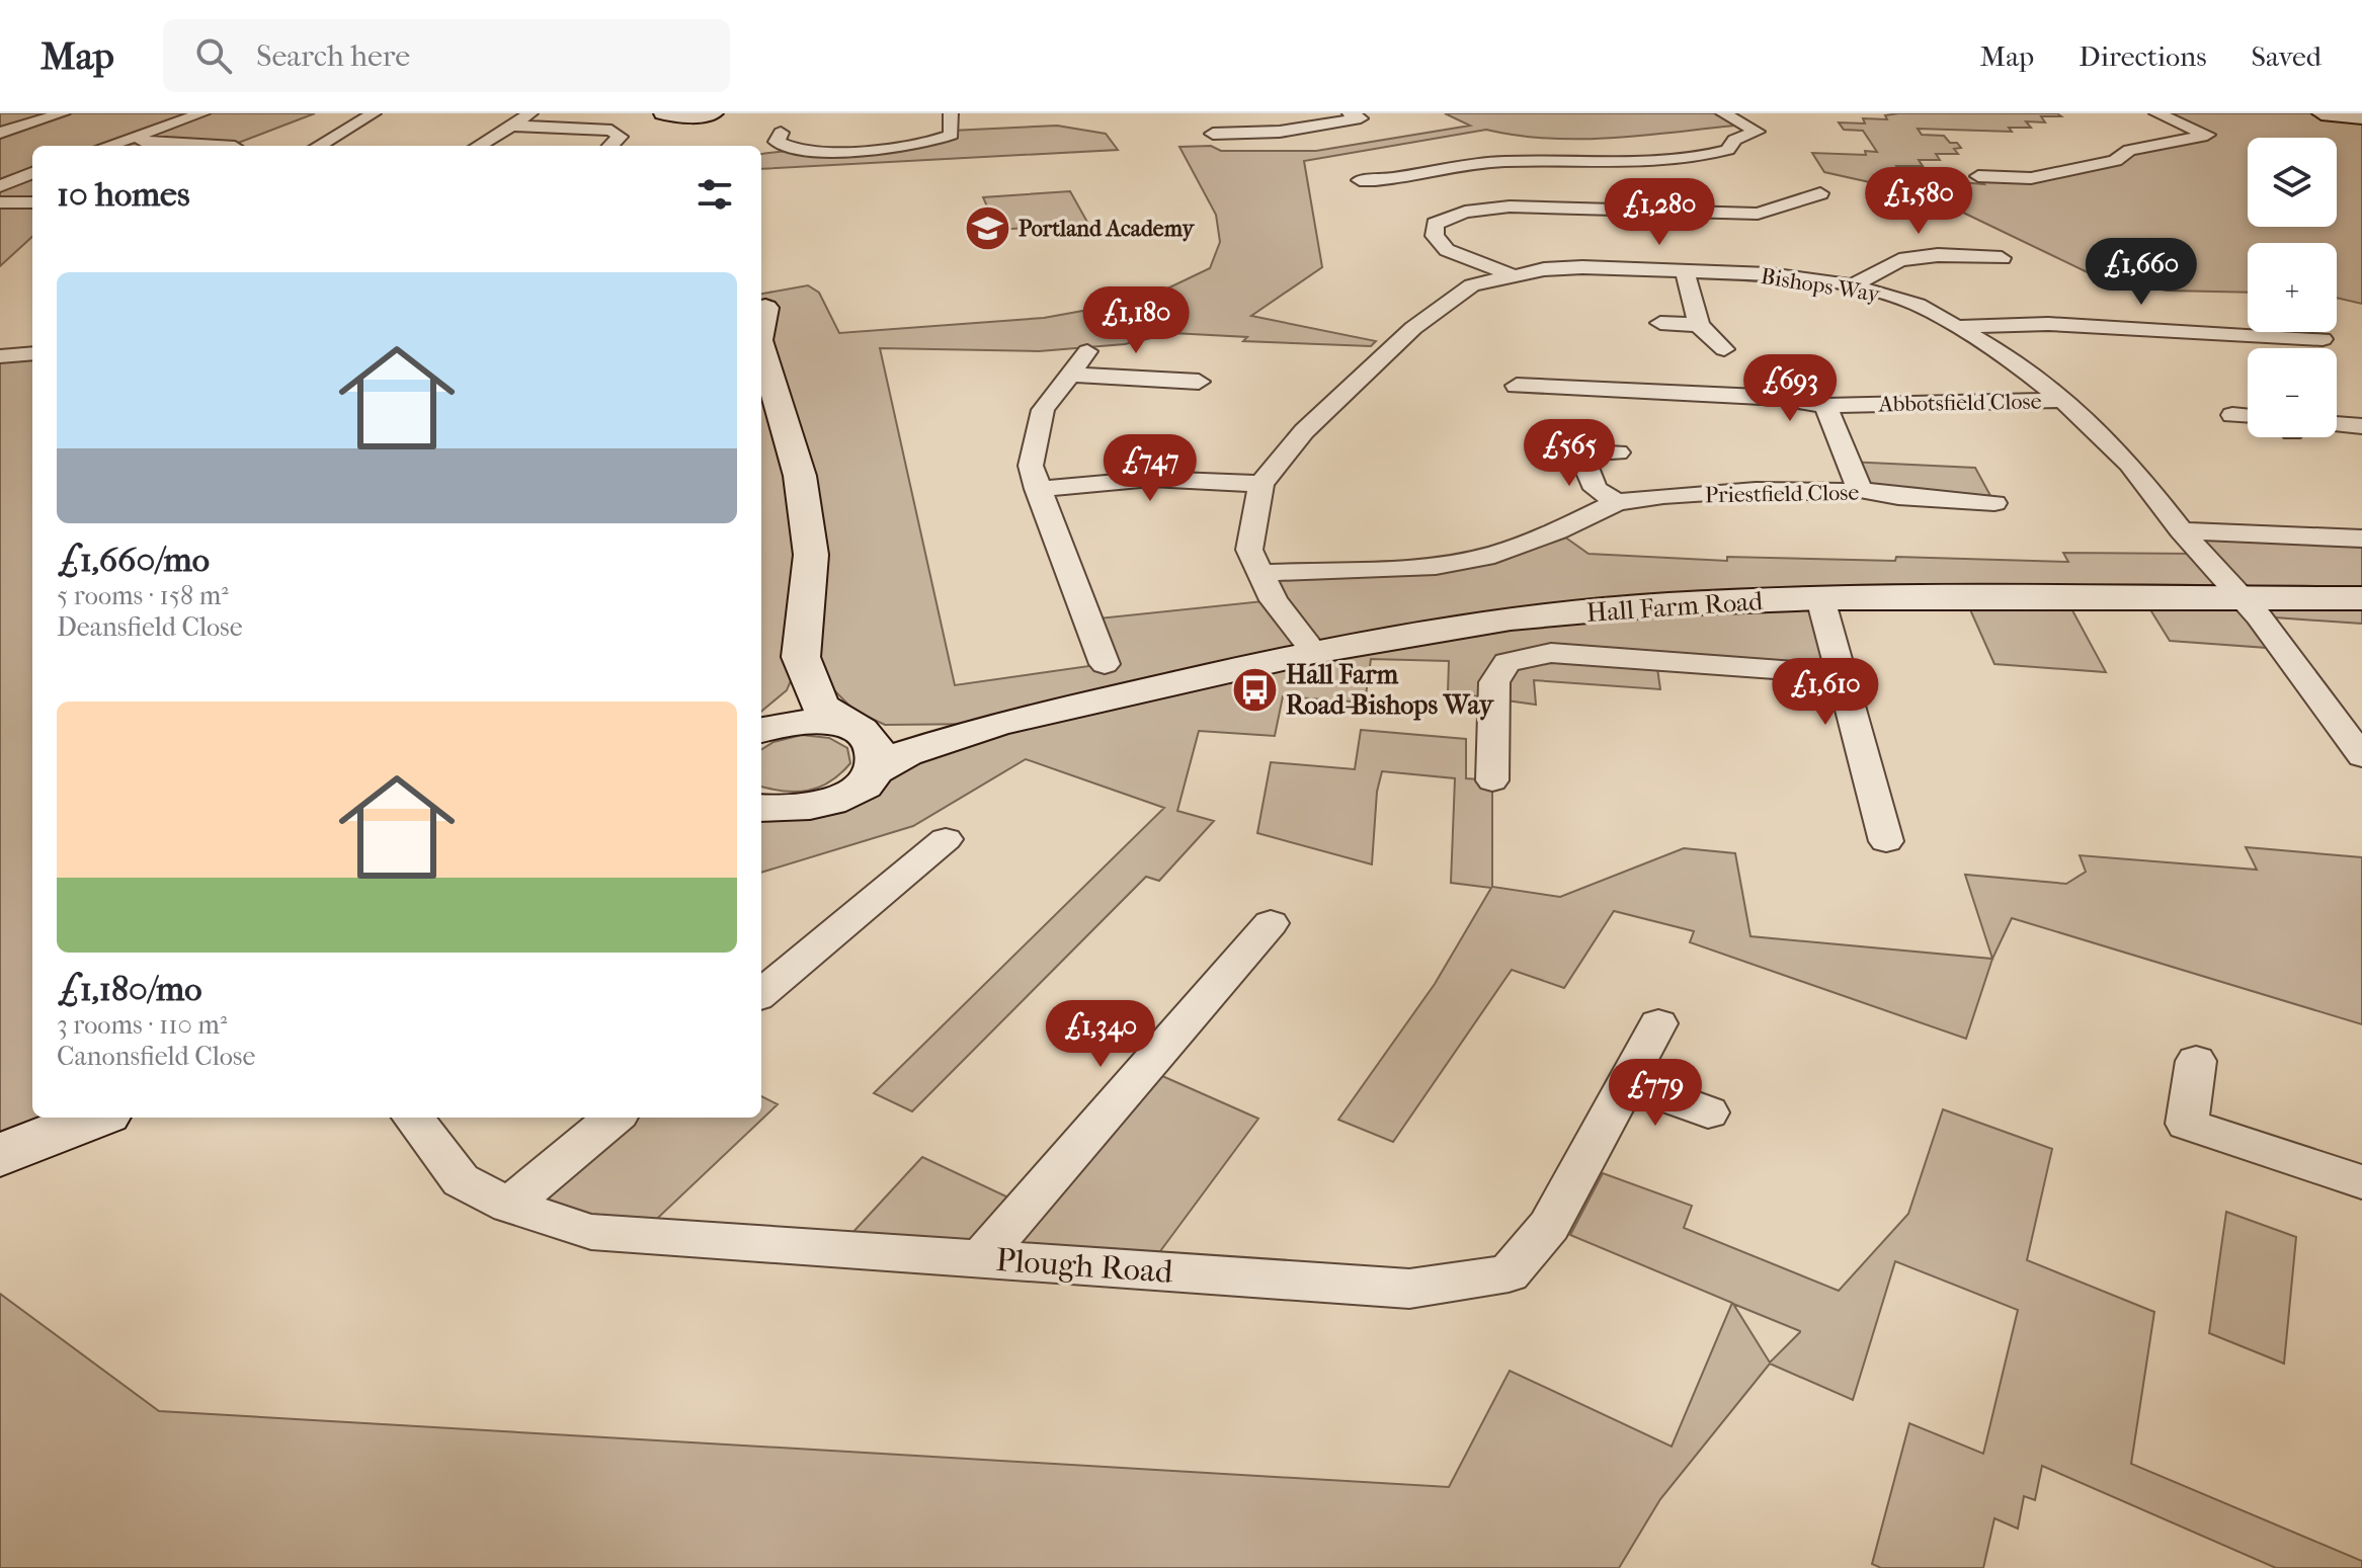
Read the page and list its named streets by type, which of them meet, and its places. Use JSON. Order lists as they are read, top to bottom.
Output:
{
  "streets": {
    "street": [
      "Bishops Way",
      "Abbotsfield Close",
      "Priestfield Close",
      "Hall Farm Road",
      "Plough Road"
    ]
  },
  "crossings": [
    ["Bishops Way", "Abbotsfield Close"],
    ["Bishops Way", "Priestfield Close"],
    ["Bishops Way", "Hall Farm Road"]
  ],
  "places": {
    "school or university": ["Portland Academy"],
    "bus stop": ["Hall Farm Road-Bishops Way"]
  },
  "page": {
    "header": "Map",
    "search": "Search here",
    "nav": ["Map", "Directions", "Saved"],
    "map_buttons": ["+", "−"],
    "heading": "10 homes",
    "price": [
      "£1,580",
      "£1,280",
      "£1,660",
      "£1,180",
      "£693",
      "£565",
      "£747",
      "£1,610",
      "£1,340",
      "£779"
    ],
    "list": [
      {
        "name": "£1,660/mo",
        "note": "5 rooms · 158 m² · Deansfield Close"
      },
      {
        "name": "£1,180/mo",
        "note": "3 rooms · 110 m² · Canonsfield Close"
      }
    ]
  }
}
